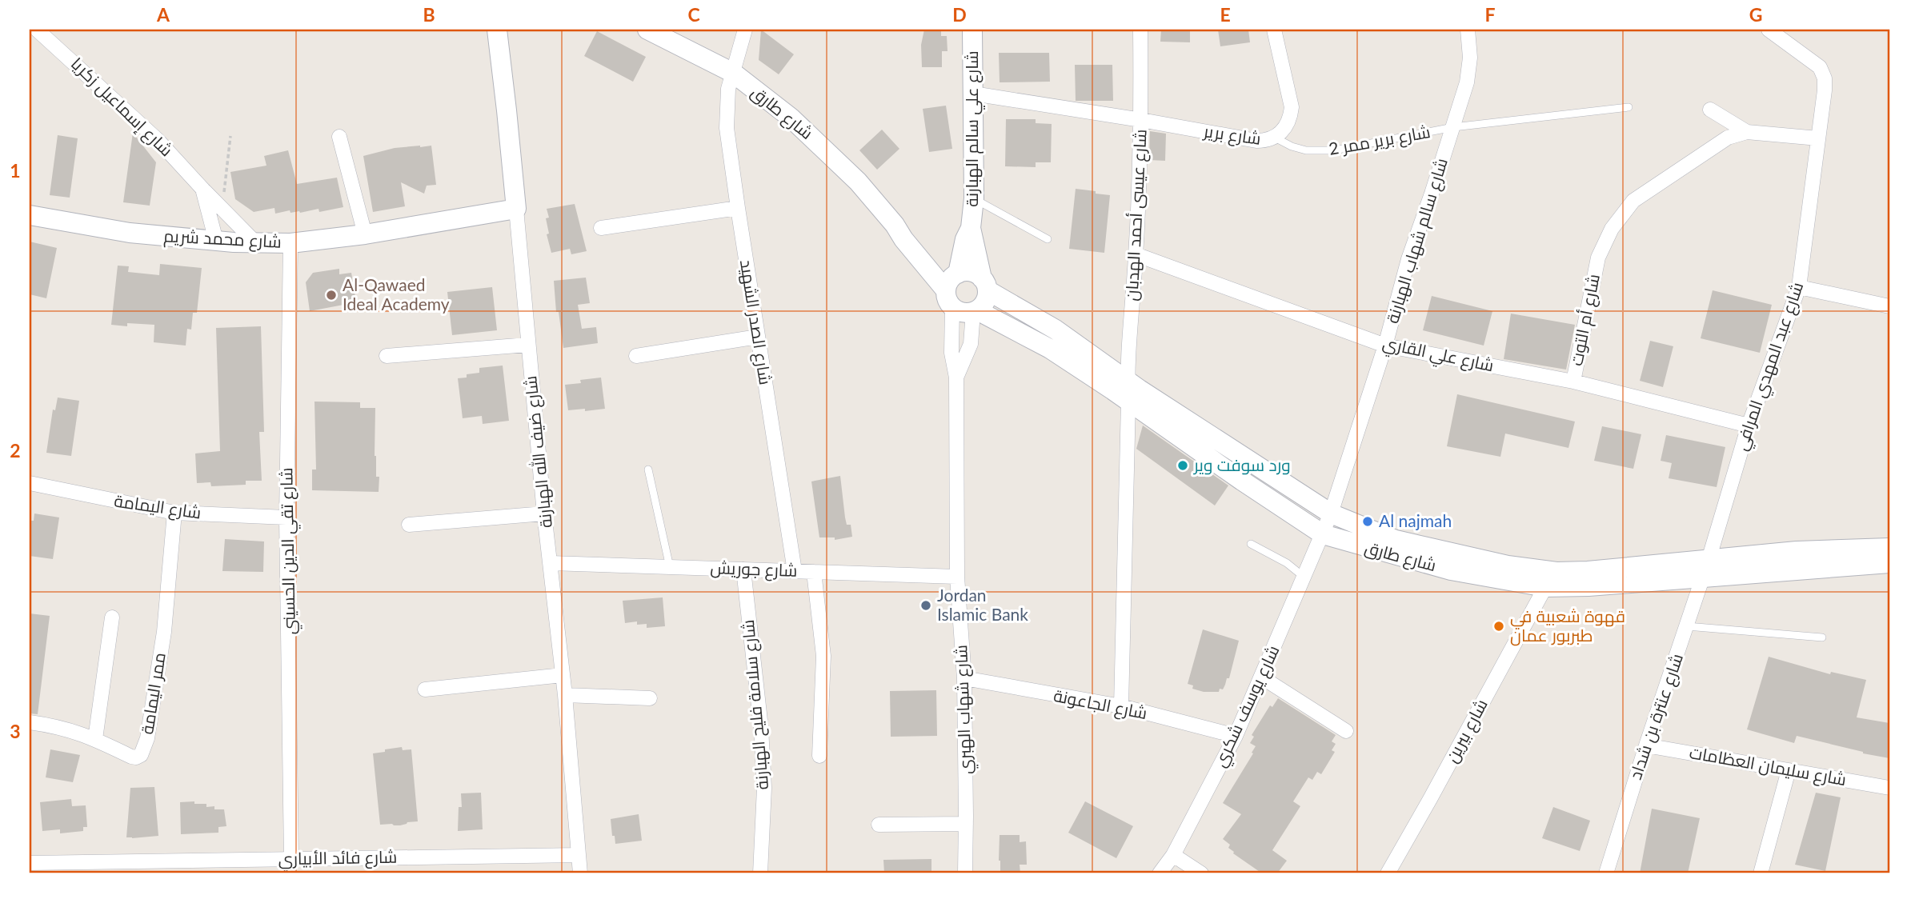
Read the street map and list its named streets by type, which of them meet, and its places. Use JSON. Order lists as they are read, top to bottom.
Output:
{
  "streets": {
    "street": [
      "شارع إسماعيل زكريا",
      "شارع طارق",
      "شارع علي سالم الهبارنة",
      "شارع برير",
      "شارع عيسى أحمد الهدبان",
      "شارع محمد شريم",
      "شارع سالم شهاب الهبارنة",
      "شارع أم التوت",
      "شارع الصدر الشهيد",
      "شارع علي القاري",
      "شارع عبد المهدي المرافي",
      "شارع ضيف الله الهبارنة",
      "شارع اليمامة",
      "شارع تقي الدين الحسيني",
      "شارع جوريش",
      "ممر اليمامة",
      "شارع سلامة فليح الهبارنة",
      "شارع الجاعونة",
      "شارع يوسف شكري",
      "شارع شهاب الهبري",
      "شارع عنترة بن شداد",
      "شارع بيرين",
      "شارع سليمان العظامات",
      "شارع فائد الأبياري"
    ],
    "lane": ["شارع برير ممر 2"]
  },
  "crossings": [
    ["شارع إسماعيل زكريا", "شارع محمد شريم"],
    ["شارع طارق", "شارع علي سالم الهبارنة"],
    ["شارع طارق", "شارع عيسى أحمد الهدبان"],
    ["شارع طارق", "شارع سالم شهاب الهبارنة"],
    ["شارع طارق", "شارع الصدر الشهيد"],
    ["شارع طارق", "شارع عبد المهدي المرافي"],
    ["شارع طارق", "شارع يوسف شكري"],
    ["شارع طارق", "شارع شهاب الهبري"],
    ["شارع طارق", "شارع عنترة بن شداد"],
    ["شارع طارق", "شارع بيرين"],
    ["شارع علي سالم الهبارنة", "شارع برير"],
    ["شارع علي سالم الهبارنة", "شارع شهاب الهبري"],
    ["شارع برير", "شارع برير ممر 2"],
    ["شارع برير", "شارع عيسى أحمد الهدبان"],
    ["شارع برير ممر 2", "شارع سالم شهاب الهبارنة"],
    ["شارع عيسى أحمد الهدبان", "شارع علي القاري"],
    ["شارع عيسى أحمد الهدبان", "شارع الجاعونة"],
    ["شارع محمد شريم", "شارع ضيف الله الهبارنة"],
    ["شارع محمد شريم", "شارع تقي الدين الحسيني"],
    ["شارع سالم شهاب الهبارنة", "شارع علي القاري"],
    ["شارع سالم شهاب الهبارنة", "شارع يوسف شكري"],
    ["شارع أم التوت", "شارع علي القاري"],
    ["شارع الصدر الشهيد", "شارع جوريش"],
    ["شارع علي القاري", "شارع عبد المهدي المرافي"],
    ["شارع عبد المهدي المرافي", "شارع عنترة بن شداد"],
    ["شارع ضيف الله الهبارنة", "شارع جوريش"],
    ["شارع ضيف الله الهبارنة", "شارع فائد الأبياري"],
    ["شارع اليمامة", "شارع تقي الدين الحسيني"],
    ["شارع اليمامة", "ممر اليمامة"],
    ["شارع تقي الدين الحسيني", "شارع فائد الأبياري"],
    ["شارع جوريش", "شارع سلامة فليح الهبارنة"],
    ["شارع جوريش", "شارع شهاب الهبري"],
    ["شارع الجاعونة", "شارع يوسف شكري"],
    ["شارع الجاعونة", "شارع شهاب الهبري"],
    ["شارع عنترة بن شداد", "شارع سليمان العظامات"]
  ],
  "places": [
    "Al-Qawaed Ideal Academy",
    "ورد سوفت وير",
    "Al najmah",
    "Jordan Islamic Bank",
    "قهوة شعبية في طبربور عمان"
  ],
  "grid": {
    "columns": [
      "A",
      "B",
      "C",
      "D",
      "E",
      "F",
      "G"
    ],
    "rows": ["1", "2", "3"]
  }
}
